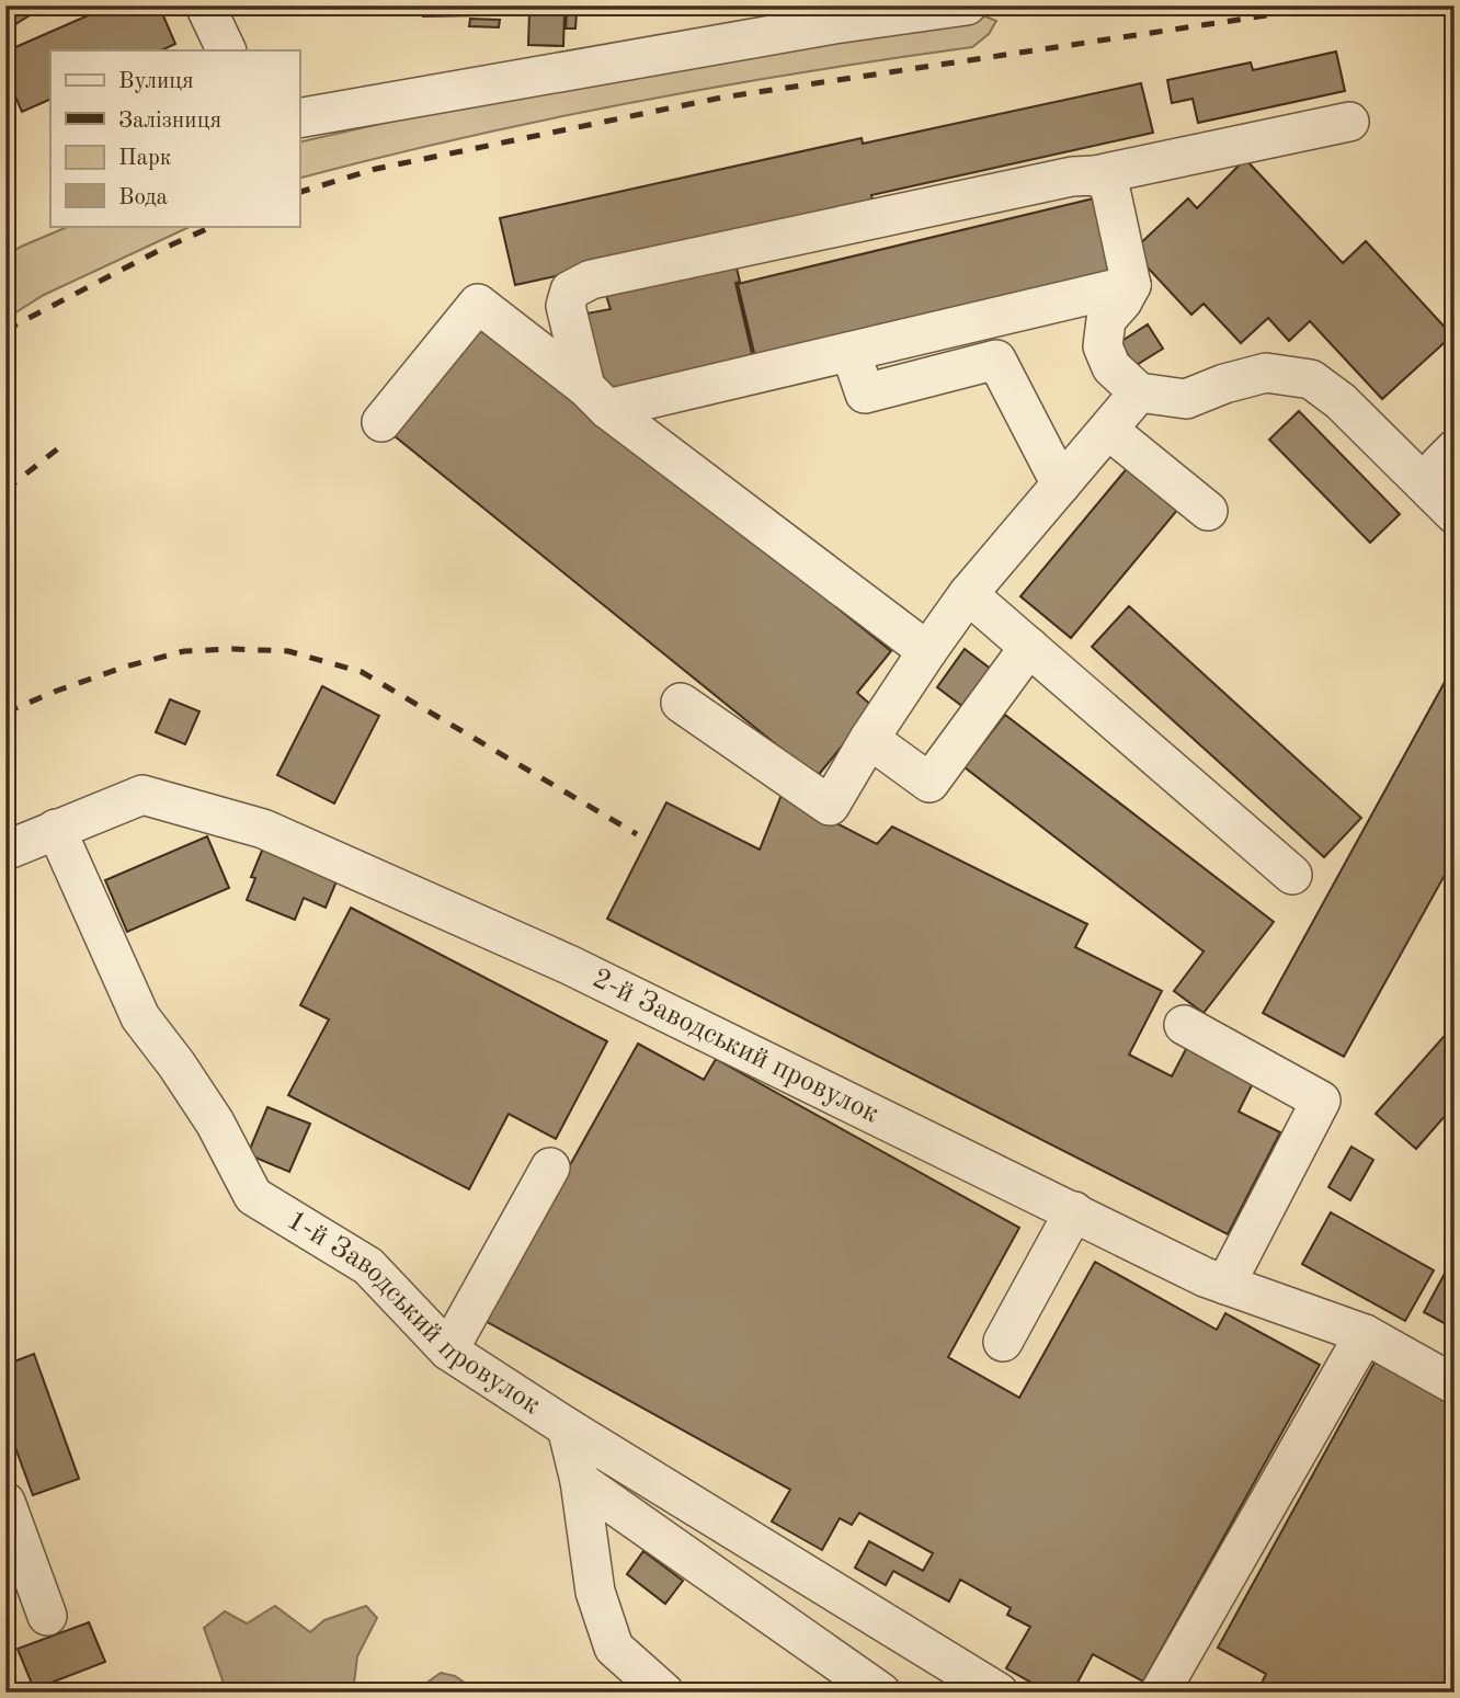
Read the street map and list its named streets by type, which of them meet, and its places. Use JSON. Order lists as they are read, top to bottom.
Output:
{
  "streets": {
    "lane": ["2-й Заводський провулок", "1-й Заводський провулок"]
  },
  "crossings": [
    ["2-й Заводський провулок", "1-й Заводський провулок"]
  ],
  "legend": [
    "Вулиця",
    "Залізниця",
    "Парк",
    "Вода"
  ]
}
